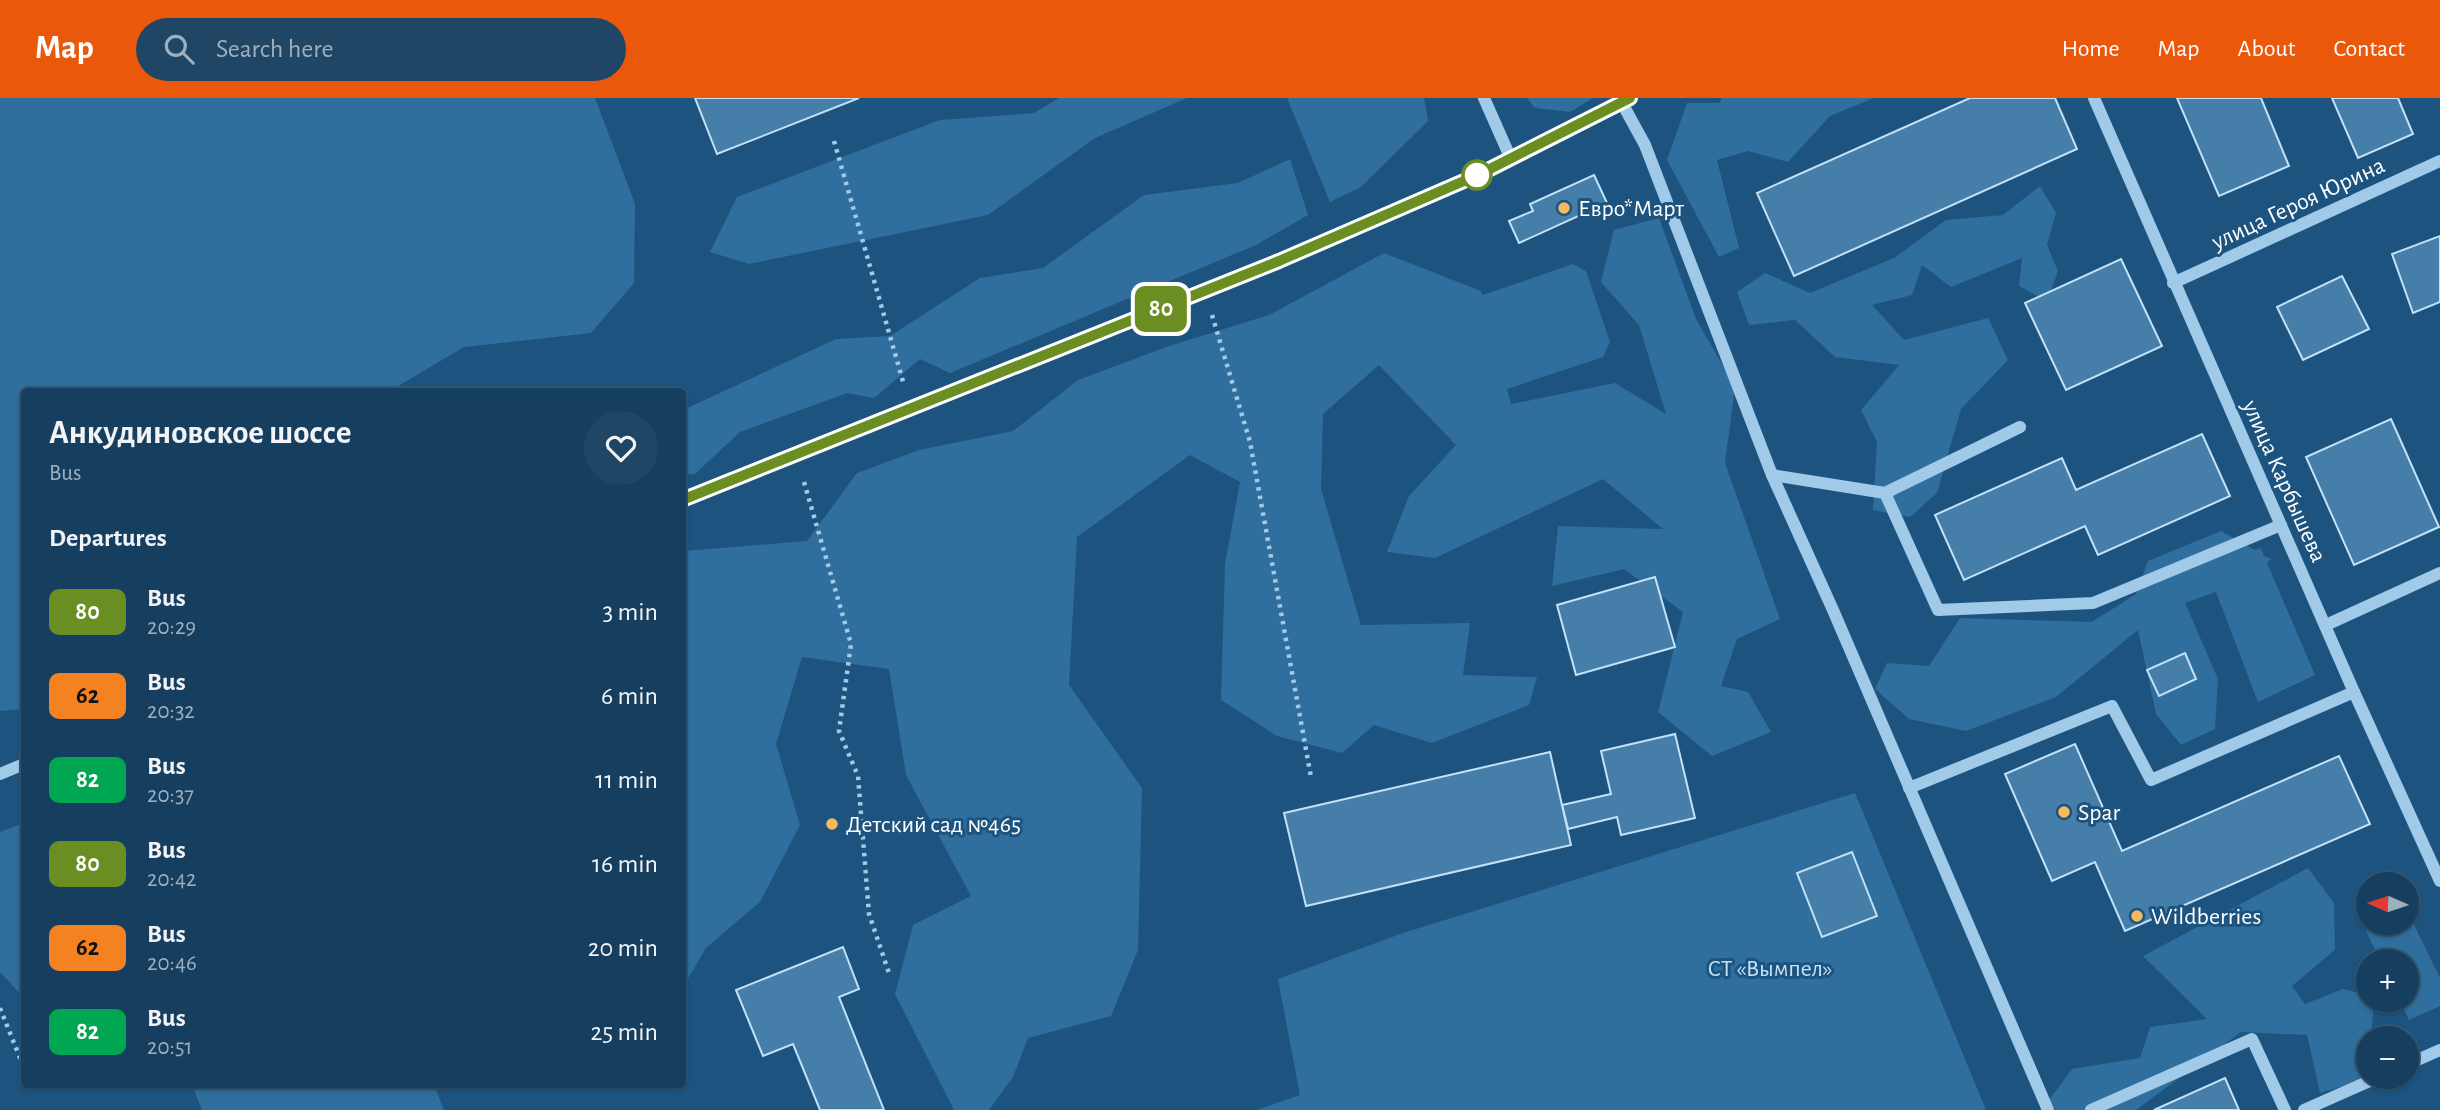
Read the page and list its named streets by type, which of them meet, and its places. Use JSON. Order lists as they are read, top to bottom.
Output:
{
  "streets": {
    "street": ["улица Героя Юрина", "улица Карбышева"]
  },
  "crossings": [
    ["улица Героя Юрина", "улица Карбышева"]
  ],
  "parks": ["СТ «Вымпел»"],
  "places": [
    "Евро*Март",
    "Spar",
    "Детский сад №465",
    "Wildberries"
  ],
  "lines": ["bus line 80"],
  "north": "left",
  "page": {
    "header": "Map",
    "search": "Search here",
    "nav": [
      "Home",
      "Map",
      "About",
      "Contact"
    ],
    "on_map": "80",
    "heading": [
      ["Анкудиновское шоссе", "Bus"],
      "Departures"
    ],
    "list": [
      {
        "mark": "80",
        "name": "Bus",
        "note": "20:29",
        "value": "3 min"
      },
      {
        "mark": "62",
        "name": "Bus",
        "note": "20:32",
        "value": "6 min"
      },
      {
        "mark": "82",
        "name": "Bus",
        "note": "20:37",
        "value": "11 min"
      },
      {
        "mark": "80",
        "name": "Bus",
        "note": "20:42",
        "value": "16 min"
      },
      {
        "mark": "62",
        "name": "Bus",
        "note": "20:46",
        "value": "20 min"
      },
      {
        "mark": "82",
        "name": "Bus",
        "note": "20:51",
        "value": "25 min"
      }
    ],
    "map_buttons": ["+", "−"]
  }
}
